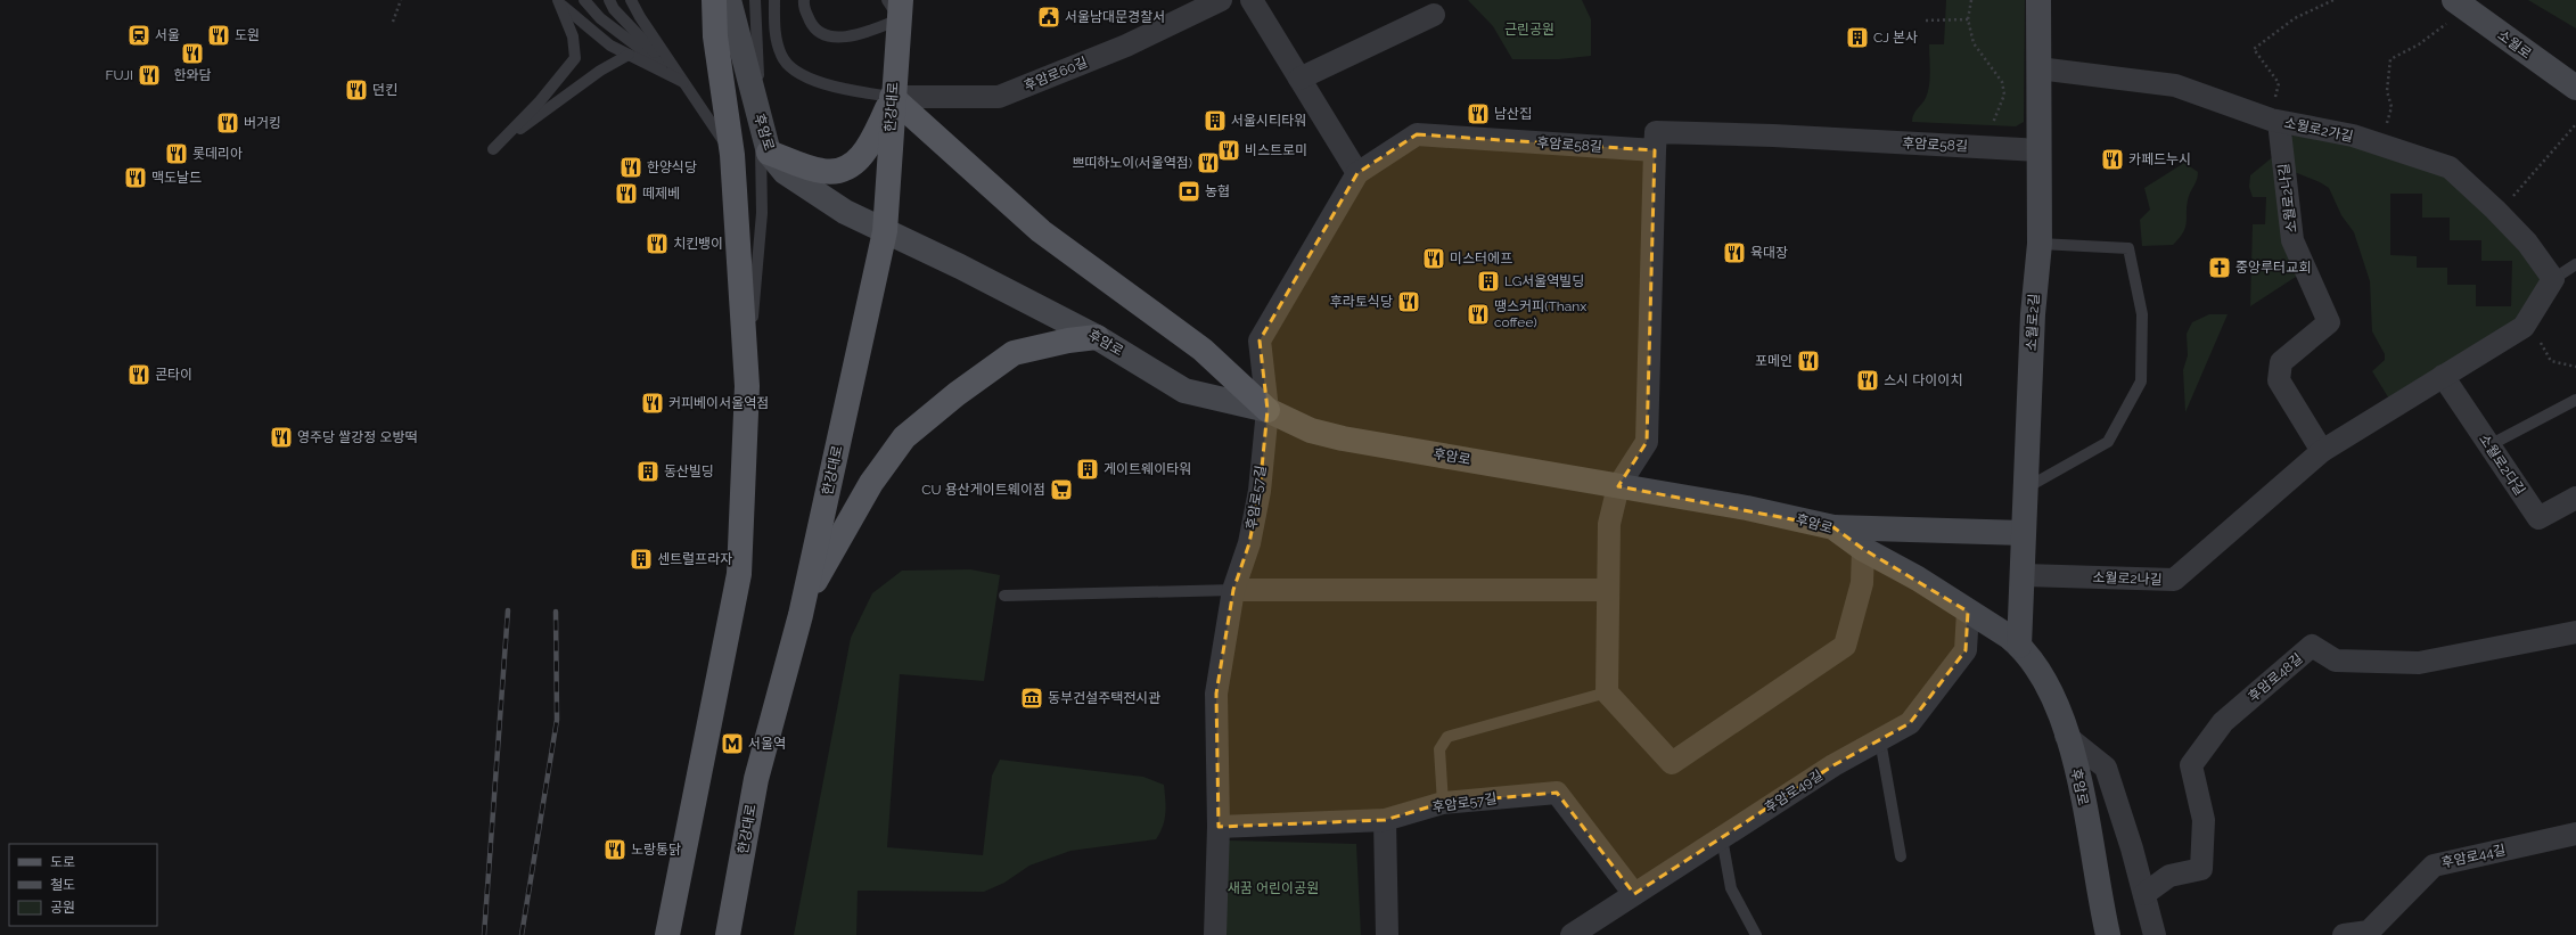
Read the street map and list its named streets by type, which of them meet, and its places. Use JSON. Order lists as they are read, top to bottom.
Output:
{
  "streets": {
    "main road": ["한강대로"],
    "street": [
      "소월로",
      "후암로60길",
      "소월로2가길",
      "후암로",
      "후암로58길",
      "소월로2나길",
      "소월로2길",
      "소월로2다길",
      "후암로57길",
      "후암로48길",
      "후암로49길",
      "후암로44길"
    ]
  },
  "crossings": [
    ["후암로60길", "한강대로"],
    ["한강대로", "후암로"],
    ["소월로2가길", "소월로2나길"],
    ["소월로2가길", "소월로2길"],
    ["후암로", "후암로58길"],
    ["후암로", "소월로2길"],
    ["후암로", "후암로57길"],
    ["후암로", "후암로49길"],
    ["후암로58길", "소월로2길"],
    ["후암로58길", "후암로57길"],
    ["소월로2나길", "소월로2길"],
    ["소월로2나길", "소월로2다길"],
    ["후암로57길", "후암로49길"]
  ],
  "parks": ["근린공원", "새꿈 어린이공원"],
  "places": {
    "public building": ["서울남대문경찰서"],
    "station": ["서울"],
    "restaurant": [
      "도원",
      "한와담",
      "FUJI",
      "던킨",
      "남산집",
      "버거킹",
      "비스트로미",
      "롯데리아",
      "카페드누시",
      "쁘띠하노이(서울역점)",
      "한양식당",
      "맥도날드",
      "떼제베",
      "치킨뱅이",
      "육대장",
      "미스터에프",
      "후라토식당",
      "땡스커피(Thanx coffee)",
      "포메인",
      "콘타이",
      "스시 다이이치",
      "커피베이서울역점",
      "영주당 쌀강정 오방떡",
      "노랑통닭"
    ],
    "building": [
      "CJ 본사",
      "서울시티타워",
      "LG서울역빌딩",
      "게이트웨이타워",
      "동산빌딩",
      "센트럴프라자"
    ],
    "bank": ["농협"],
    "church": ["중앙루터교회"],
    "supermarket": ["CU 용산게이트웨이점"],
    "museum": ["동부건설주택전시관"],
    "metro station": ["서울역"]
  },
  "legend": ["도로", "철도", "공원"]
}
